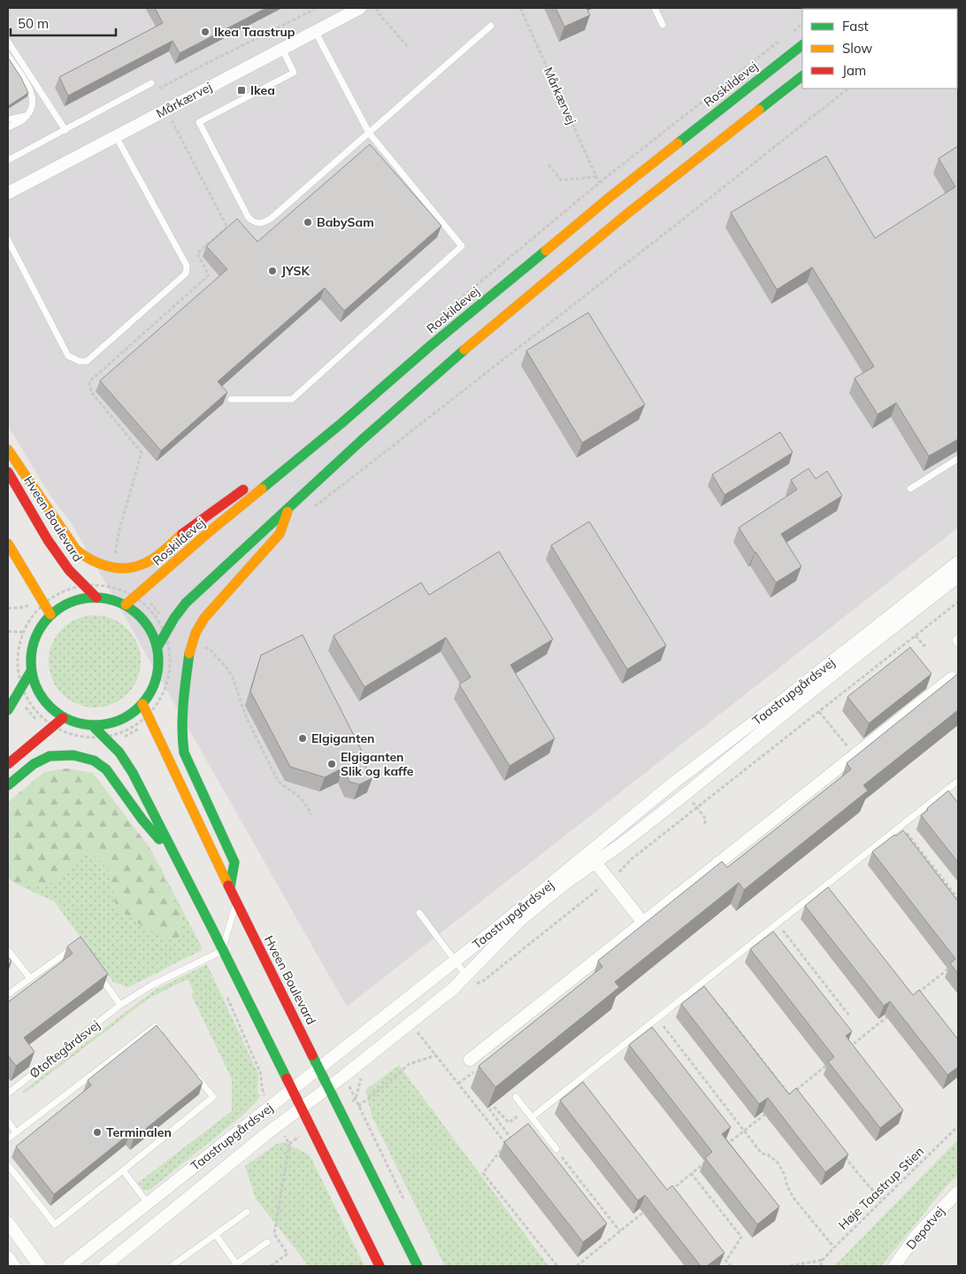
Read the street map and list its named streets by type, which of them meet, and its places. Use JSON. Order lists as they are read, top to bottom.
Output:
{
  "streets": {
    "main road": ["Roskildevej", "Hveen Boulevard"],
    "street": ["Mårkærvej", "Taastrupgårdsvej", "Depotvej"],
    "lane": ["Øtoftegårdsvej"],
    "path": ["Høje Taastrup Stien"]
  },
  "crossings": [
    ["Roskildevej", "Hveen Boulevard"],
    ["Hveen Boulevard", "Taastrupgårdsvej"]
  ],
  "places": {
    "other": [
      "Ikea Taastrup",
      "BabySam",
      "JYSK",
      "Elgiganten",
      "Elgiganten Slik og kaffe",
      "Terminalen"
    ],
    "transit": ["Ikea"]
  },
  "legend": ["Fast", "Slow", "Jam"],
  "scale_bar": "50 m"
}
